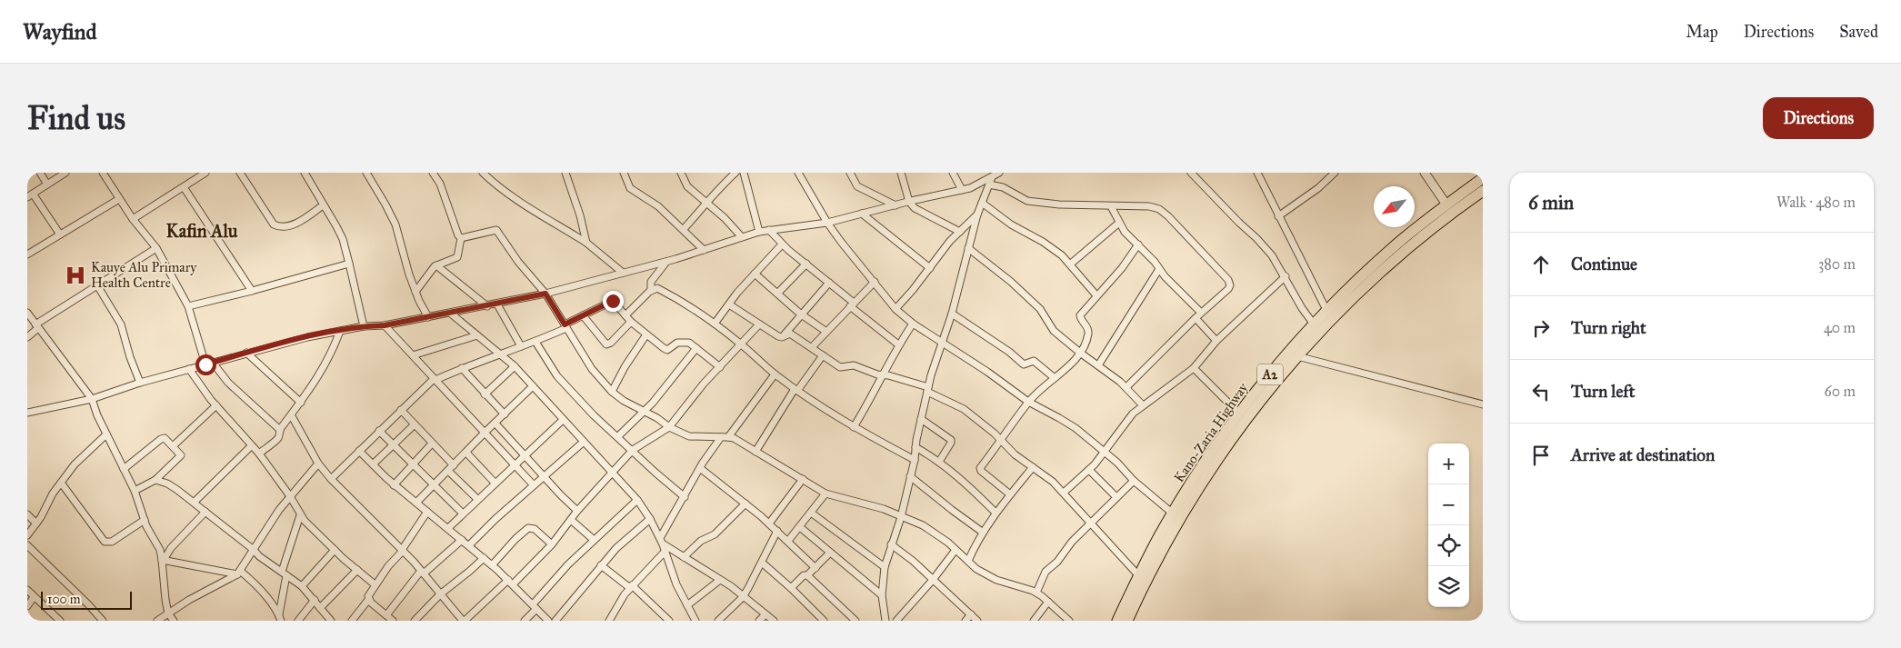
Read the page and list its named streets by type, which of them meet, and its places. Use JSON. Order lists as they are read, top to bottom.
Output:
{
  "streets": {
    "highway": ["A2", "Kano-Zaria Highway"]
  },
  "districts": ["Kafin Alu"],
  "places": {
    "hospital": ["Kauye Alu Primary Health Centre"]
  },
  "scale_bar": "100 m",
  "north": "bottom left",
  "page": {
    "header": "Wayfind",
    "nav": ["Map", "Directions", "Saved"],
    "buttons": "Directions",
    "title": "Find us",
    "heading": ["6 min", "Walk · 480 m"],
    "list": [
      ["Continue", "380 m"],
      ["Turn right", "40 m"],
      ["Turn left", "60 m"],
      "Arrive at destination"
    ],
    "map_buttons": ["+", "−"],
    "scale": "100 m"
  }
}
